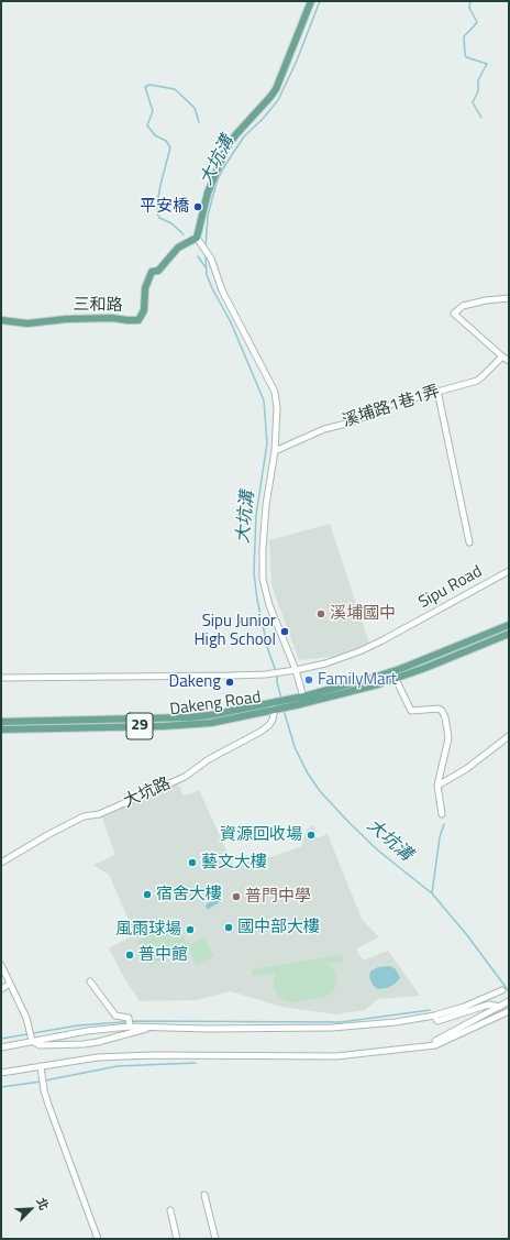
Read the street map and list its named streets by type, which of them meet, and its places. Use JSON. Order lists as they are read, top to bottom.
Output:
{
  "streets": {
    "main road": ["三和路", "Dakeng Road", "29"],
    "street": ["溪埔路1巷1弄", "Sipu Road", "大坑路"]
  },
  "crossings": [
    ["Sipu Road", "Dakeng Road"],
    ["Dakeng Road", "29"],
    ["Dakeng Road", "大坑路"],
    ["29", "大坑路"]
  ],
  "water": ["大坑溝"],
  "places": [
    "平安橋",
    "溪埔國中",
    "Sipu Junior High School",
    "FamilyMart",
    "Dakeng",
    "資源回收場",
    "藝文大樓",
    "宿舍大樓",
    "普門中學",
    "國中部大樓",
    "風雨球場",
    "普中館"
  ],
  "north": "top right"
}
